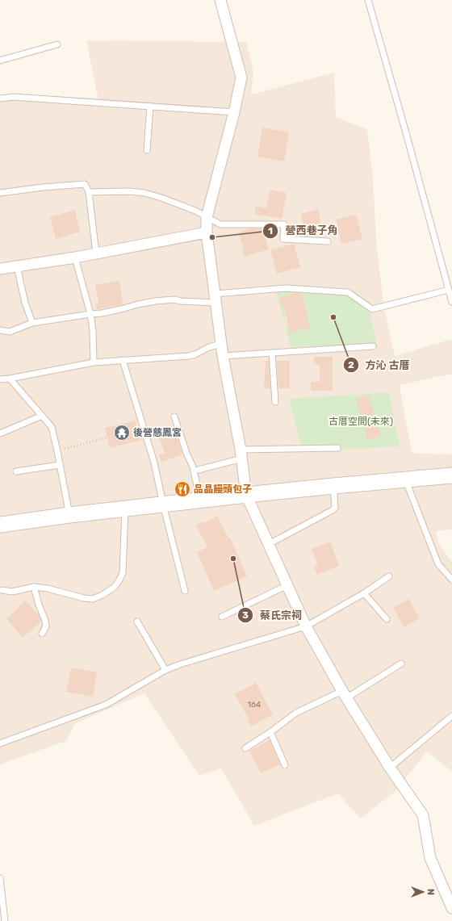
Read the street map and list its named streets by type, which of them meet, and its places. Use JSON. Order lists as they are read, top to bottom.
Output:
{
  "parks": ["古厝空間(未來)"],
  "places": {
    "other": ["營西巷子角", "方沁 古厝", "蔡氏宗祠"],
    "temple": ["後營慈鳳宮"],
    "restaurant": ["品晶饅頭包子"]
  },
  "house_numbers": ["164"],
  "north": "right"
}
